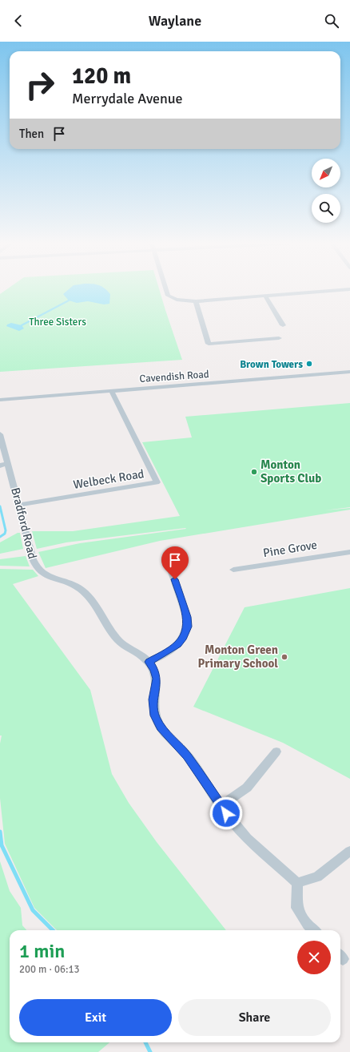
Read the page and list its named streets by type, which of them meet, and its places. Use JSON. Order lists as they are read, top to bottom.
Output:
{
  "streets": {
    "street": [
      "Cavendish Road",
      "Welbeck Road",
      "Bradford Road",
      "Pine Grove"
    ]
  },
  "crossings": [
    ["Cavendish Road", "Welbeck Road"],
    ["Welbeck Road", "Bradford Road"]
  ],
  "parks": ["Three Sisters"],
  "places": ["Brown Towers", "Monton Sports Club", "Monton Green Primary School"],
  "north": "bottom left",
  "page": {
    "header": "Waylane",
    "turn": ["120 m", "Merrydale Avenue"],
    "then": "Then",
    "heading": ["1 min", "200 m · 06:13"],
    "buttons": ["Exit", "Share"]
  }
}
